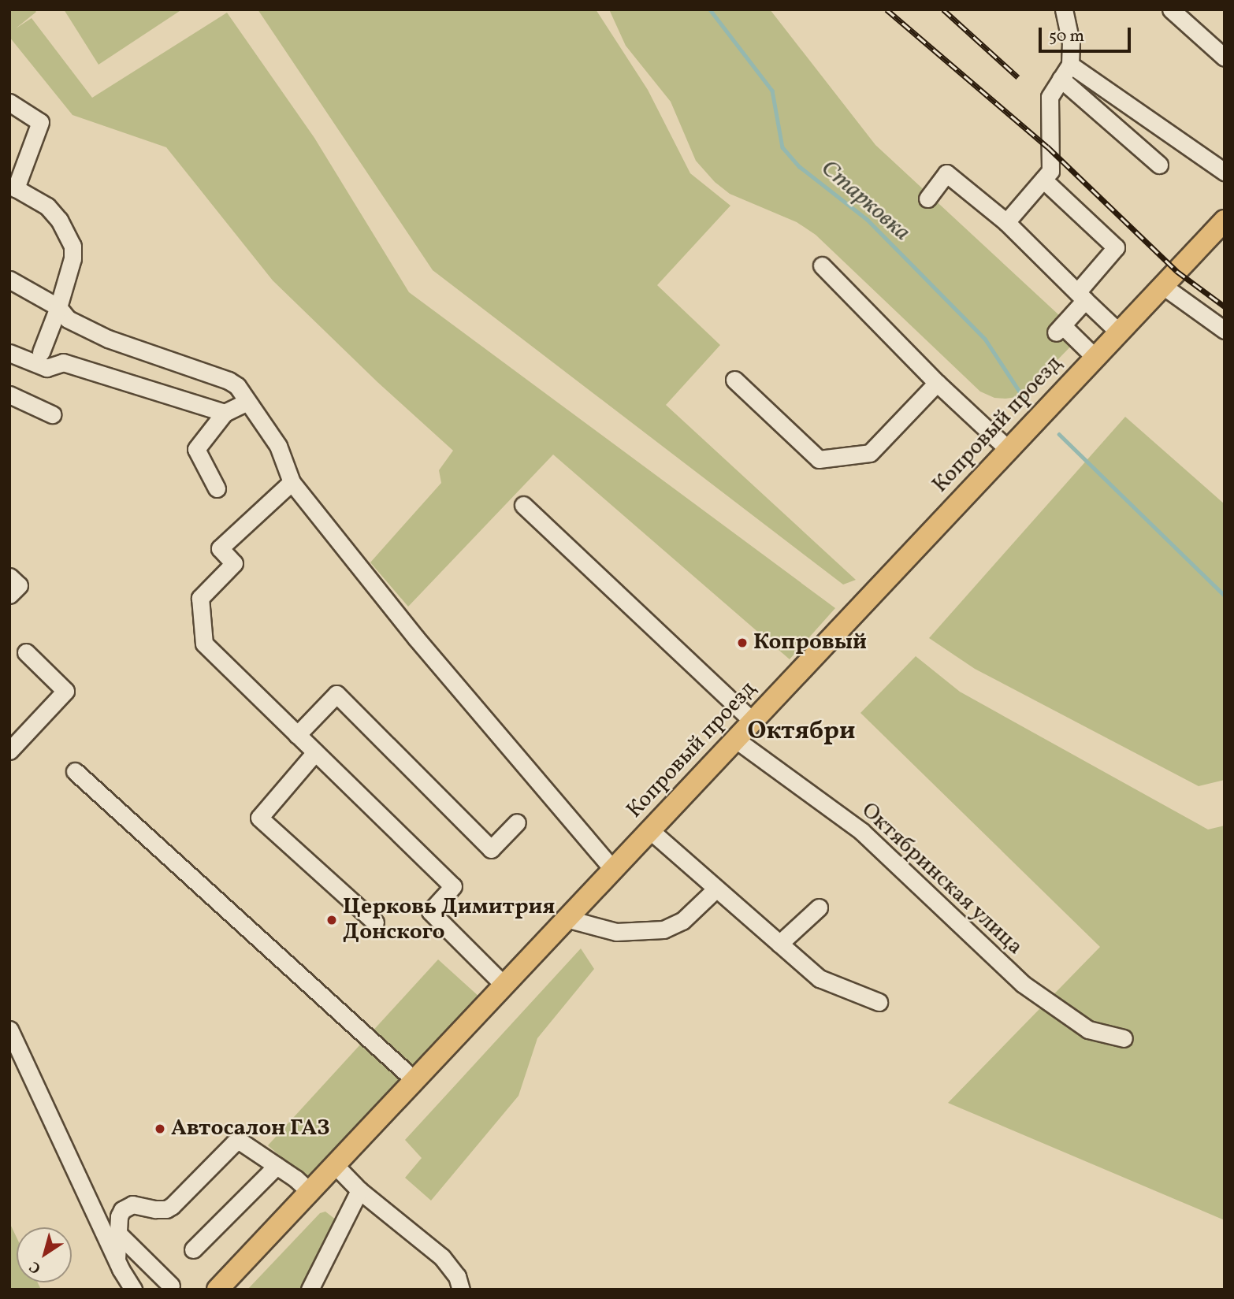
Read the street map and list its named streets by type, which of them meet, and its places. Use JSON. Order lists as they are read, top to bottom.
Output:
{
  "streets": {
    "main road": ["Копровый проезд"],
    "street": ["Октябринская улица"]
  },
  "crossings": [
    ["Копровый проезд", "Октябринская улица"]
  ],
  "districts": ["Октябри"],
  "water": ["Старковка"],
  "places": ["Копровый", "Церковь Димитрия Донского", "Автосалон ГАЗ"],
  "scale_bar": "50 m",
  "north": "bottom left"
}
